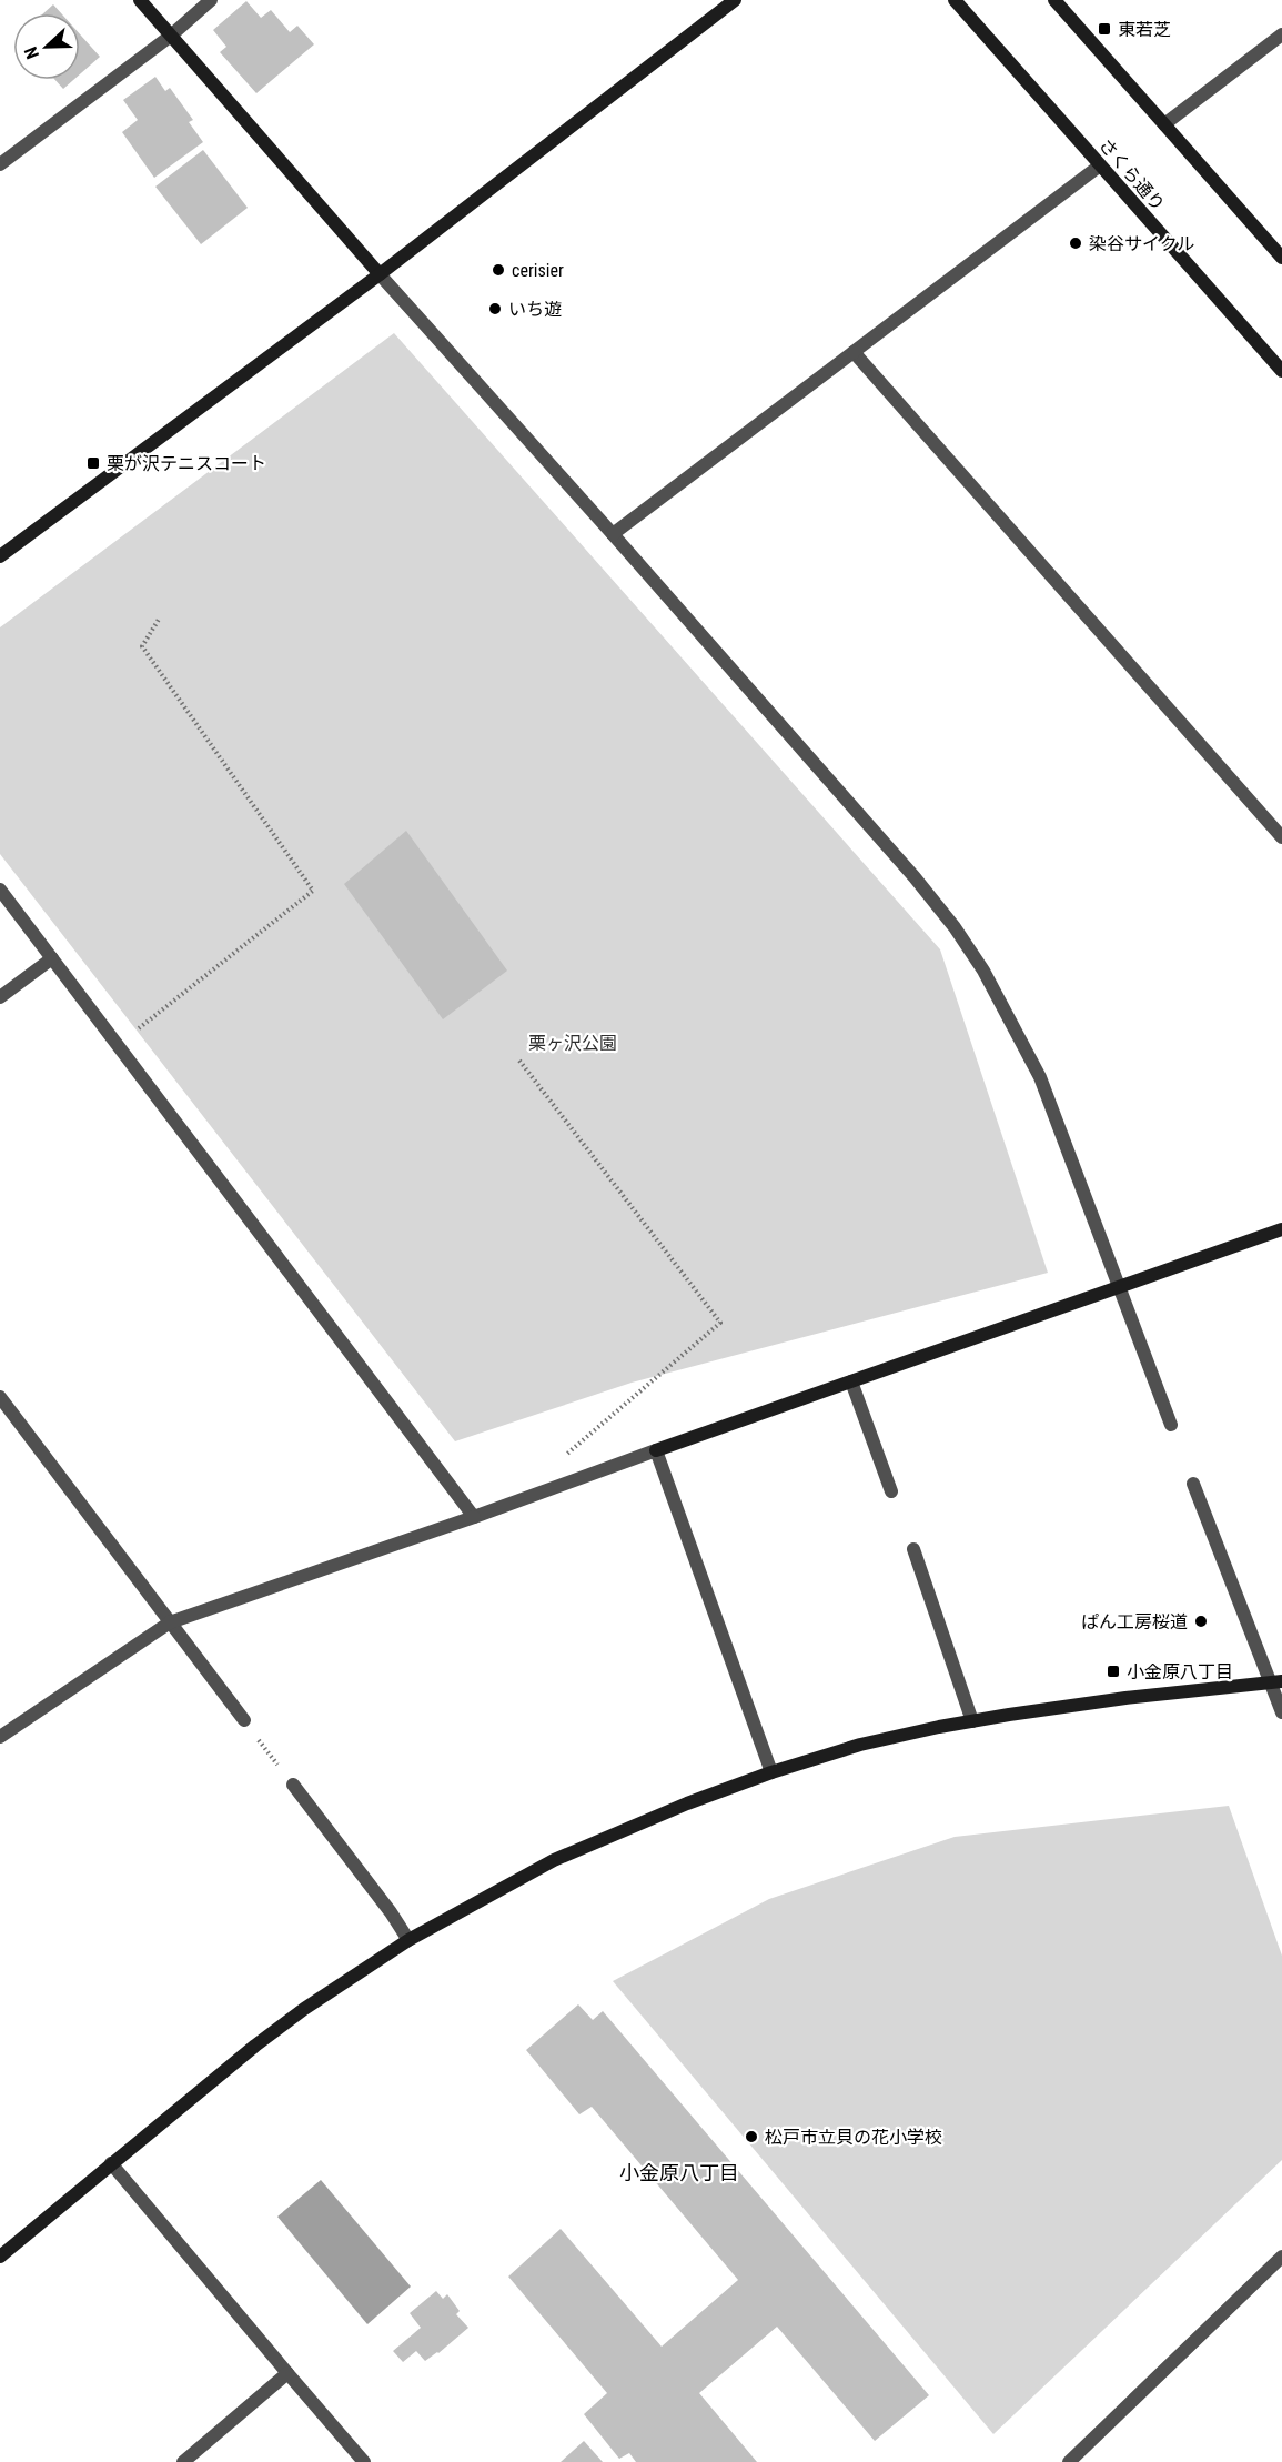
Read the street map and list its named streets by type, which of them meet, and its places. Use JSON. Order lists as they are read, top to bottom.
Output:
{
  "streets": {
    "street": ["さくら通り"]
  },
  "districts": ["小金原八丁目"],
  "parks": ["栗ヶ沢公園"],
  "places": {
    "transit": ["東若芝", "栗が沢テニスコート", "小金原八丁目"],
    "other": [
      "染谷サイクル",
      "cerisier",
      "いち遊",
      "ぱん工房桜道",
      "松戸市立貝の花小学校"
    ]
  },
  "north": "left"
}
